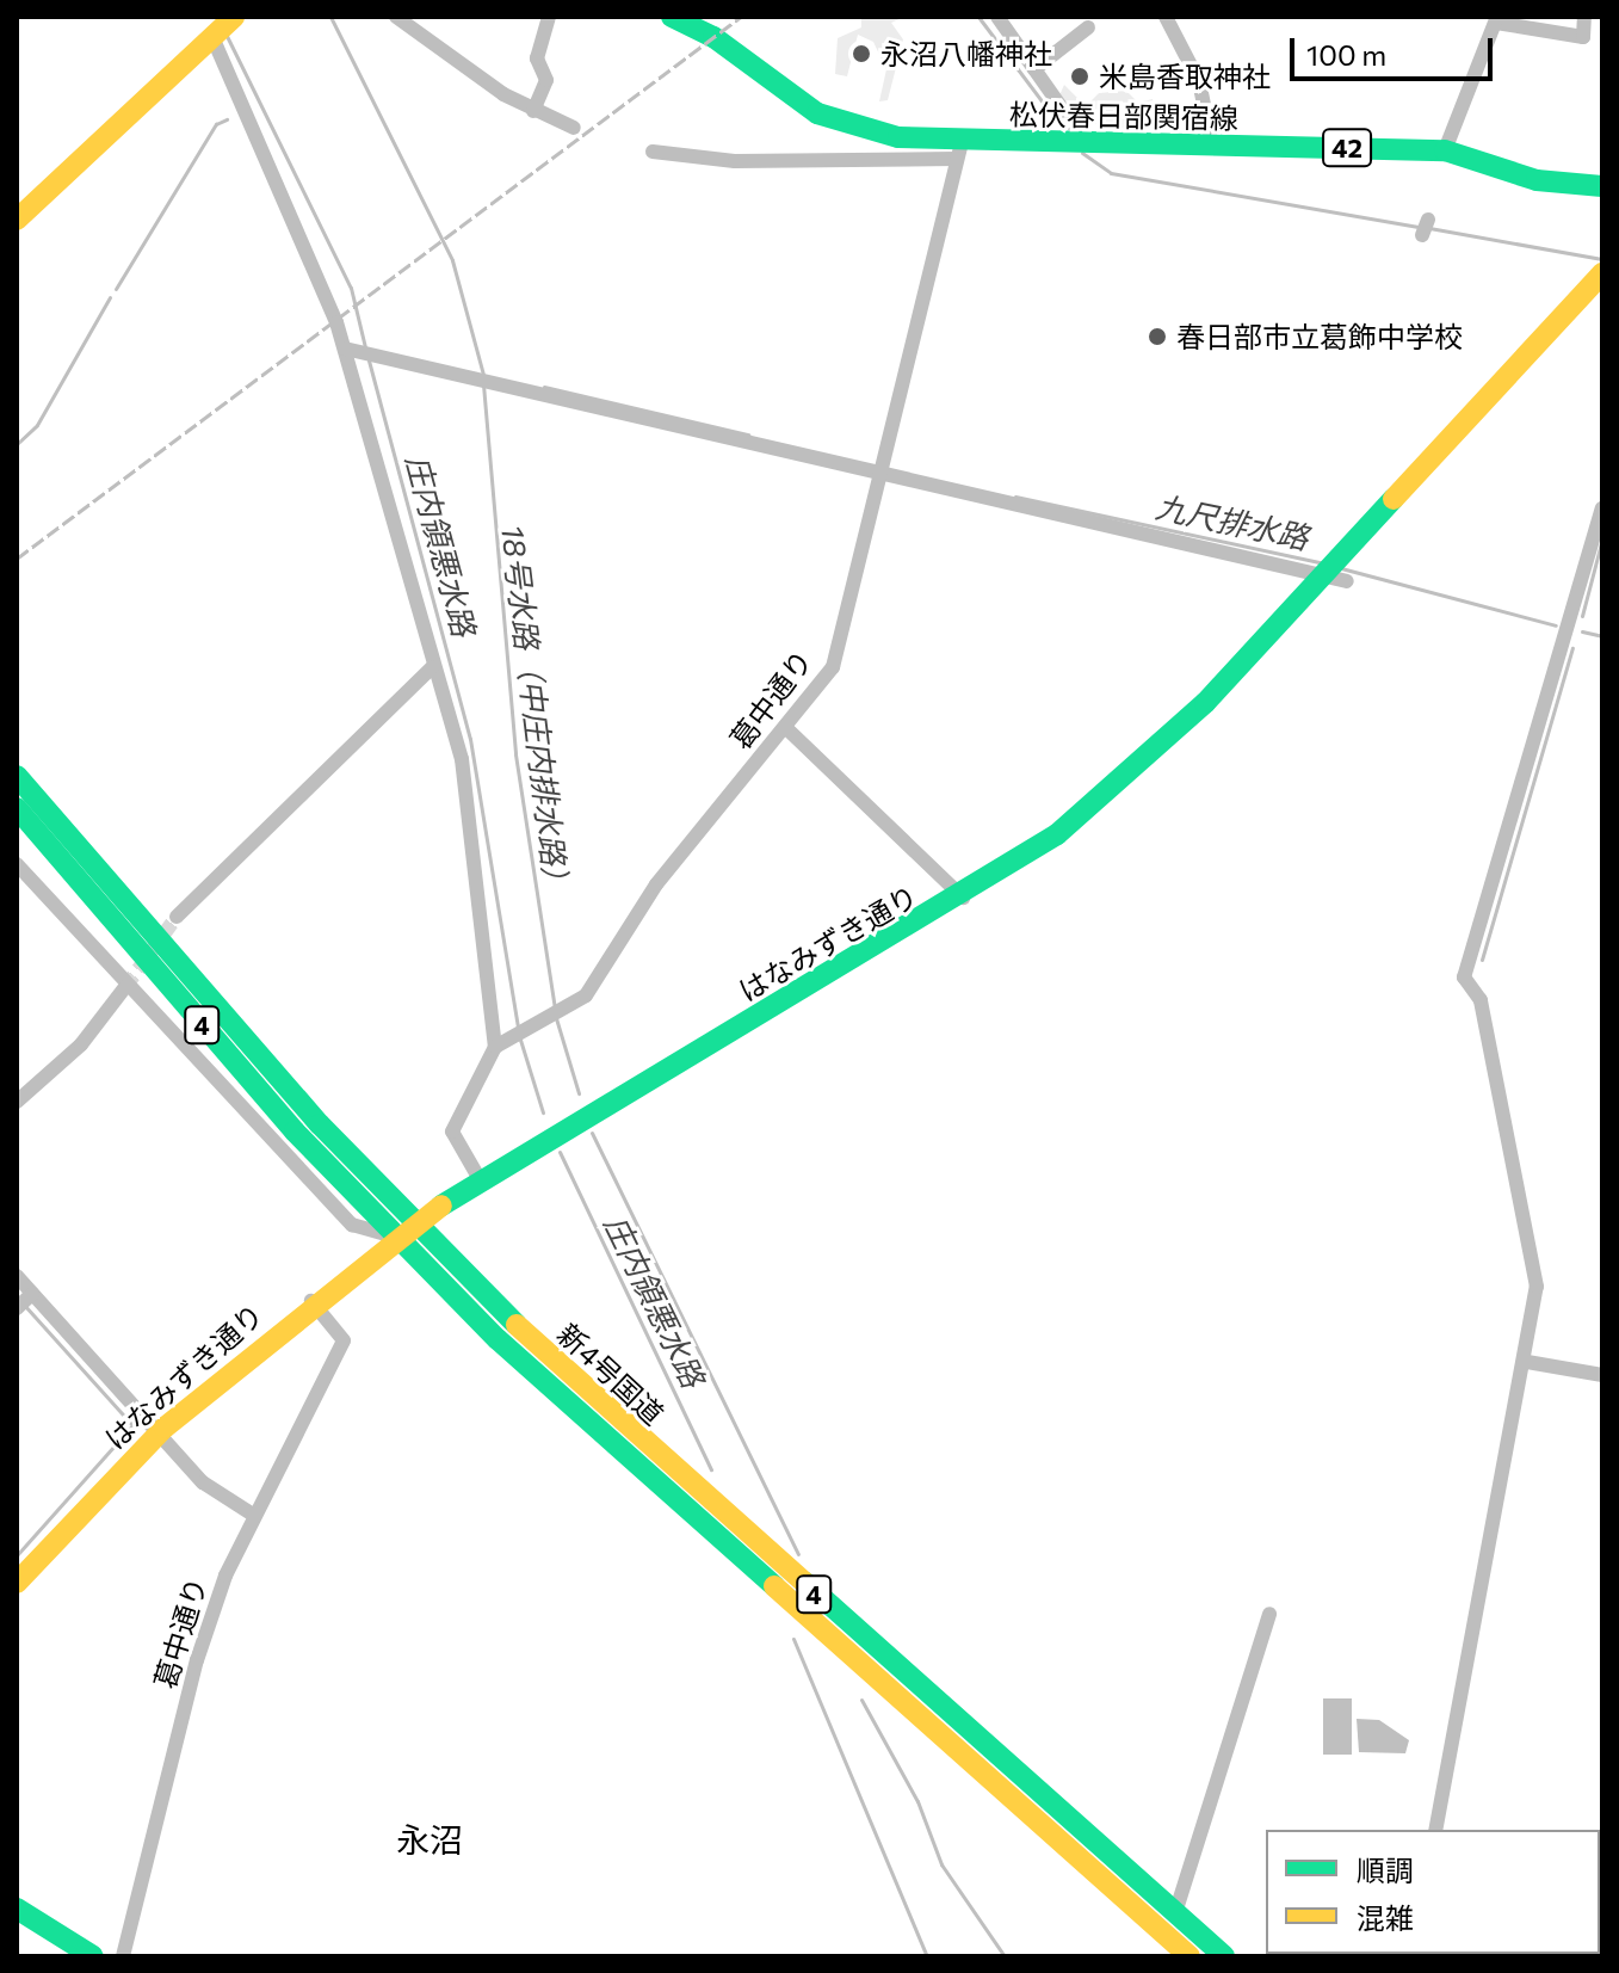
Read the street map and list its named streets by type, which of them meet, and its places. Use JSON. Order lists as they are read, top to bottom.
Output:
{
  "streets": {
    "main road": [
      "松伏春日部関宿線",
      "42",
      "はなみずき通り",
      "4",
      "新4号国道"
    ],
    "street": ["葛中通り"]
  },
  "crossings": [
    ["松伏春日部関宿線", "葛中通り"],
    ["葛中通り", "はなみずき通り"],
    ["はなみずき通り", "新4号国道"]
  ],
  "districts": ["永沼"],
  "water": ["九尺排水路", "庄内領悪水路", "18号水路（中庄内排水路）"],
  "places": ["永沼八幡神社", "米島香取神社", "春日部市立葛飾中学校"],
  "legend": ["順調", "混雑"],
  "scale_bar": "100 m"
}
